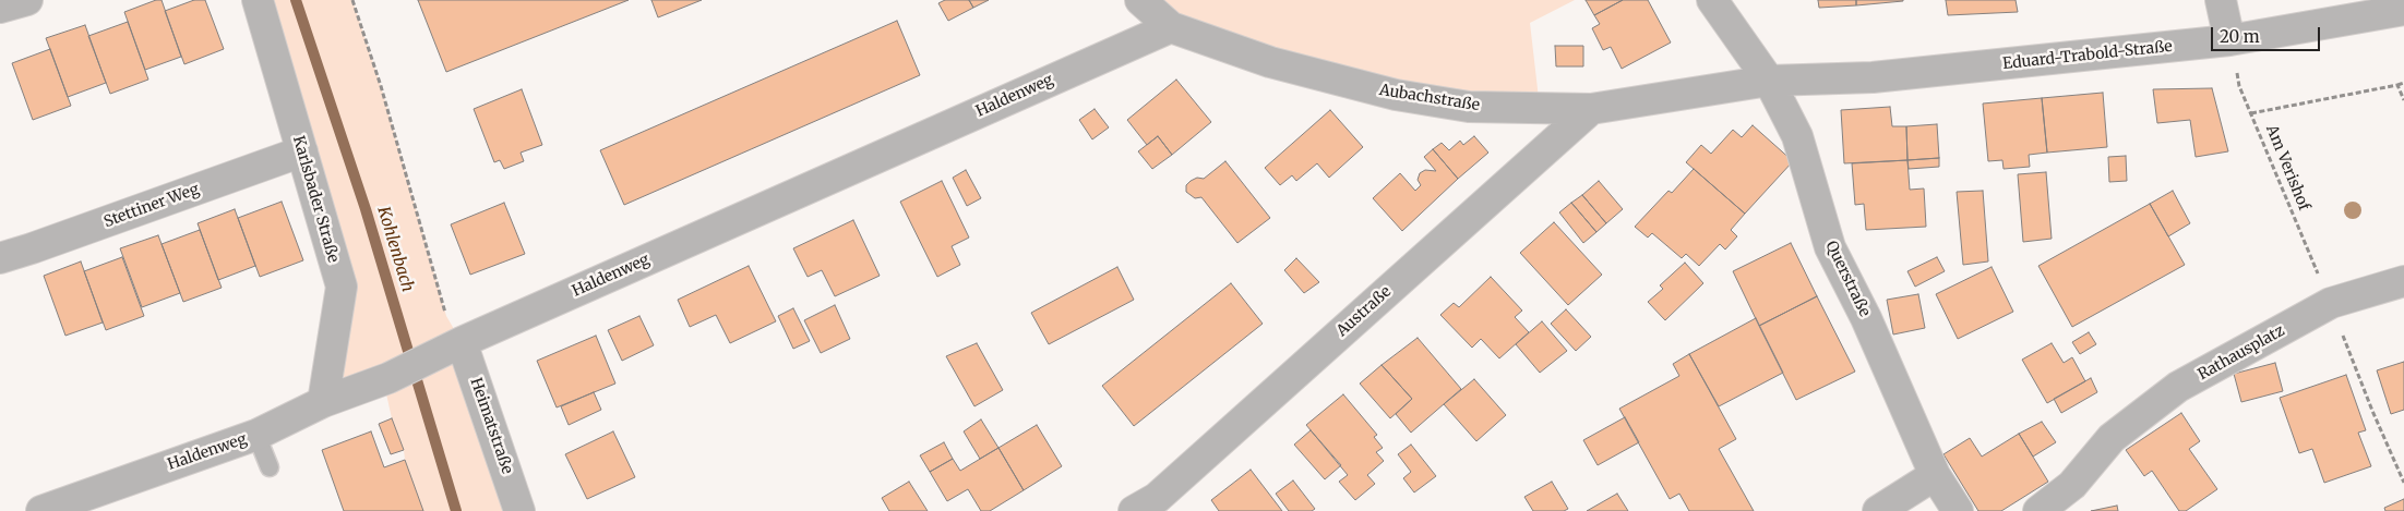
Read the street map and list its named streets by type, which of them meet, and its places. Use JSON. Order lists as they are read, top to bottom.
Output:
{
  "streets": {
    "street": [
      "Eduard-Trabold-Straße",
      "Haldenweg",
      "Aubachstraße",
      "Karlsbader Straße",
      "Stettiner Weg",
      "Querstraße",
      "Austraße",
      "Rathausplatz",
      "Heimatstraße"
    ],
    "path": ["Am Verishof"]
  },
  "crossings": [
    ["Eduard-Trabold-Straße", "Aubachstraße"],
    ["Eduard-Trabold-Straße", "Am Verishof"],
    ["Eduard-Trabold-Straße", "Querstraße"],
    ["Haldenweg", "Aubachstraße"],
    ["Haldenweg", "Karlsbader Straße"],
    ["Haldenweg", "Heimatstraße"],
    ["Aubachstraße", "Querstraße"],
    ["Aubachstraße", "Austraße"],
    ["Am Verishof", "Rathausplatz"],
    ["Karlsbader Straße", "Stettiner Weg"]
  ],
  "water": ["Kohlenbach"],
  "scale_bar": "20 m"
}
